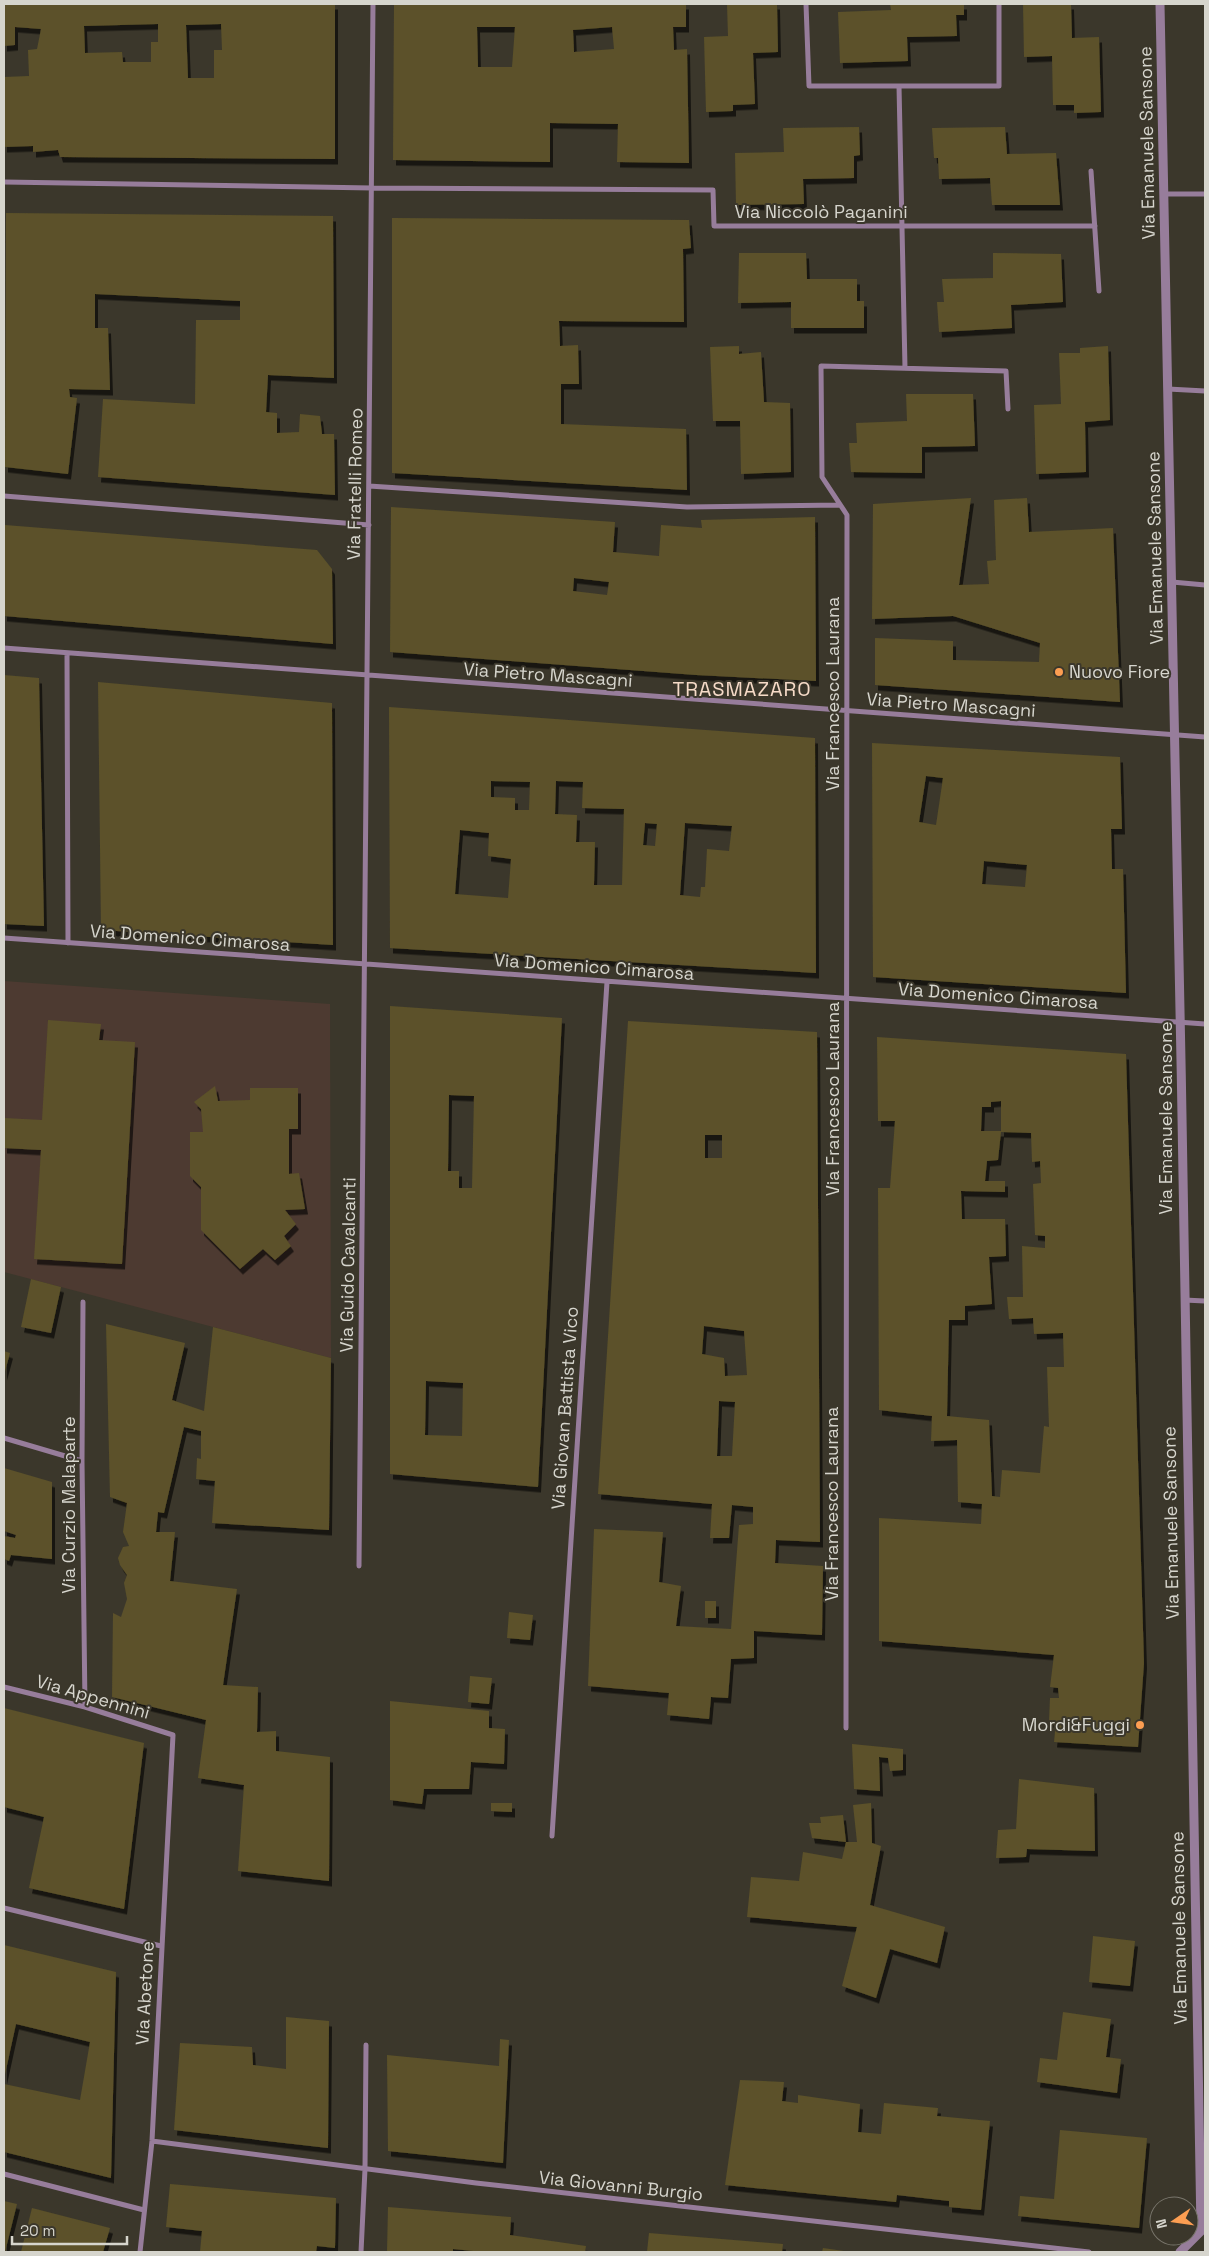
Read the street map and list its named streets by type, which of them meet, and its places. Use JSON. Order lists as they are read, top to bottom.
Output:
{
  "streets": {
    "street": [
      "Via Emanuele Sansone",
      "Via Niccolò Paganini",
      "Via Fratelli Romeo",
      "Via Pietro Mascagni",
      "Via Francesco Laurana",
      "Via Domenico Cimarosa",
      "Via Guido Cavalcanti",
      "Via Giovan Battista Vico",
      "Via Curzio Malaparte",
      "Via Appennini",
      "Via Abetone",
      "Via Giovanni Burgio"
    ]
  },
  "crossings": [
    ["Via Emanuele Sansone", "Via Pietro Mascagni"],
    ["Via Emanuele Sansone", "Via Domenico Cimarosa"],
    ["Via Niccolò Paganini", "Via Fratelli Romeo"],
    ["Via Fratelli Romeo", "Via Pietro Mascagni"],
    ["Via Fratelli Romeo", "Via Domenico Cimarosa"],
    ["Via Fratelli Romeo", "Via Guido Cavalcanti"],
    ["Via Pietro Mascagni", "Via Francesco Laurana"],
    ["Via Francesco Laurana", "Via Domenico Cimarosa"],
    ["Via Domenico Cimarosa", "Via Guido Cavalcanti"],
    ["Via Domenico Cimarosa", "Via Giovan Battista Vico"],
    ["Via Curzio Malaparte", "Via Appennini"],
    ["Via Appennini", "Via Abetone"],
    ["Via Abetone", "Via Giovanni Burgio"]
  ],
  "districts": ["TRASMAZARO"],
  "places": ["Nuovo Fiore", "Mordi&Fuggi"],
  "scale_bar": "20 m",
  "north": "left"
}
